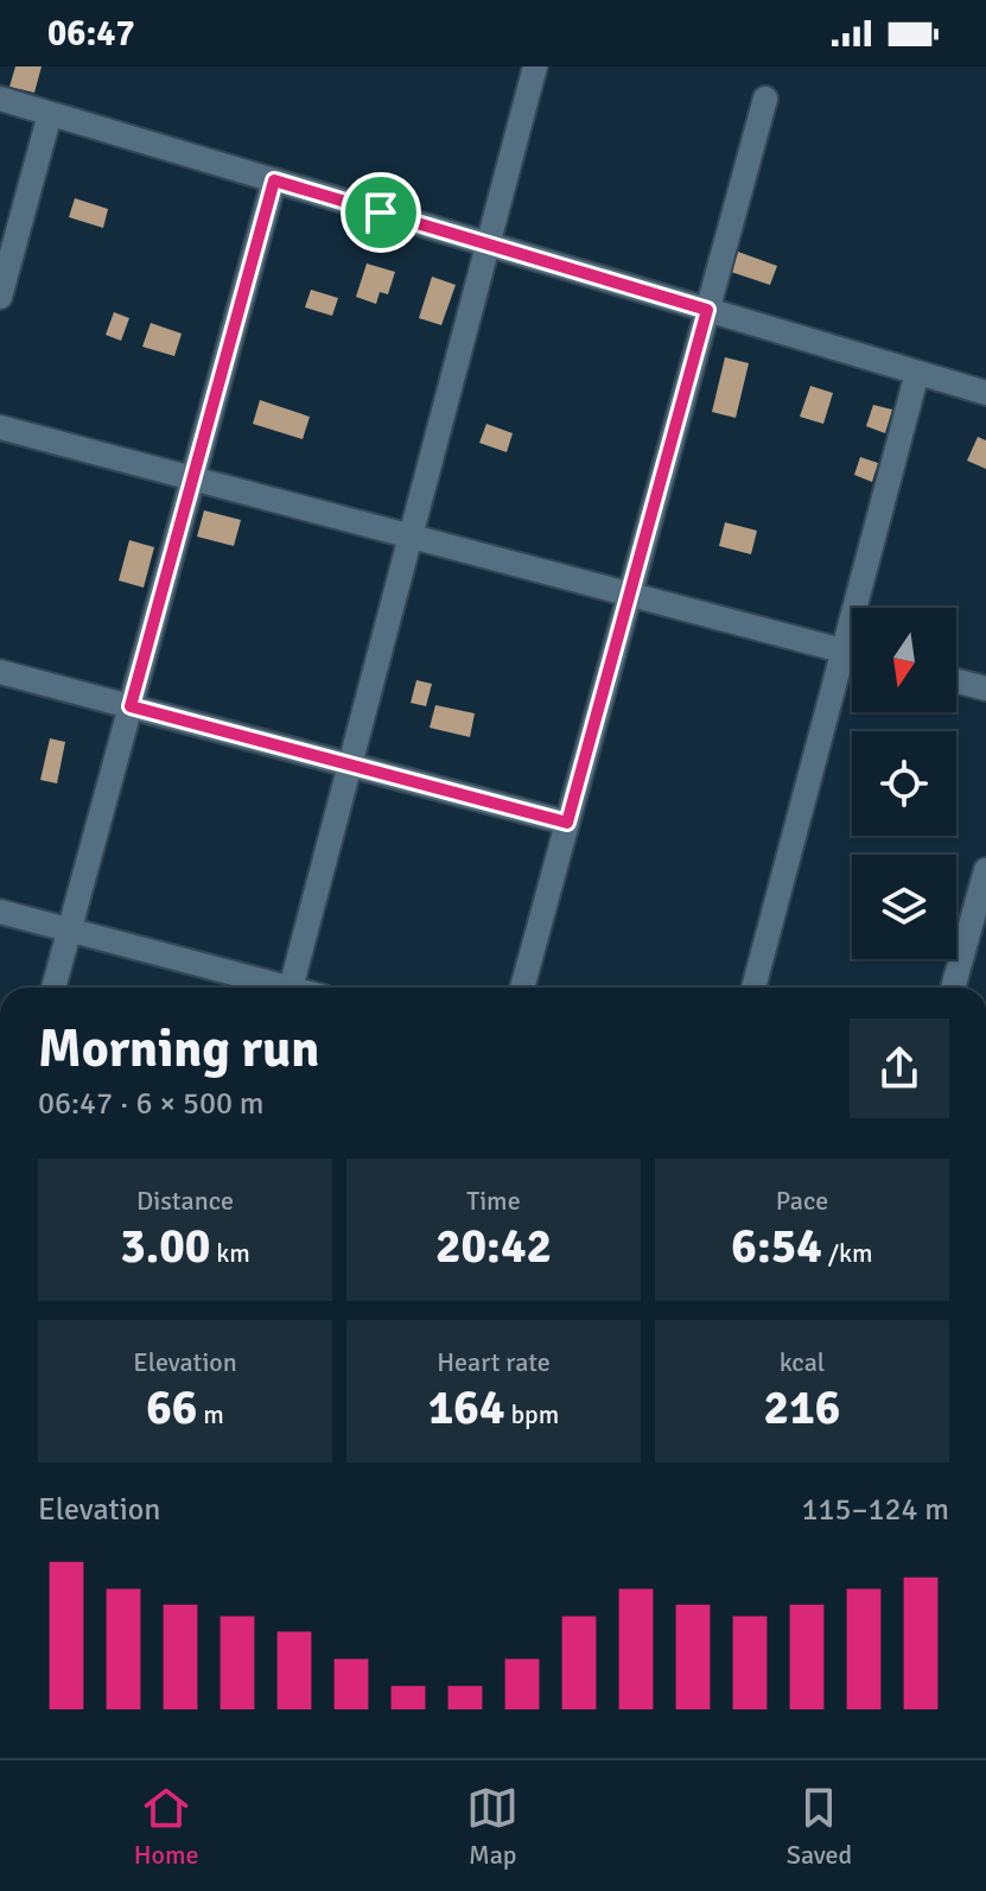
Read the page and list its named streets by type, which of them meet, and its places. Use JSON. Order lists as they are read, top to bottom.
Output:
{
  "north": "bottom",
  "page": {
    "status": "06:47",
    "heading": ["Morning run", "06:47 · 6 × 500 m"],
    "stats": [
      ["Distance", "3.00 km"],
      ["Time", "20:42"],
      ["Pace", "6:54 /km"],
      ["Elevation", "66 m"],
      ["Heart rate", "164 bpm"],
      ["kcal", "216"]
    ],
    "chart": ["Elevation", "115–124 m"],
    "tabs": ["Home", "Map", "Saved"]
  }
}
